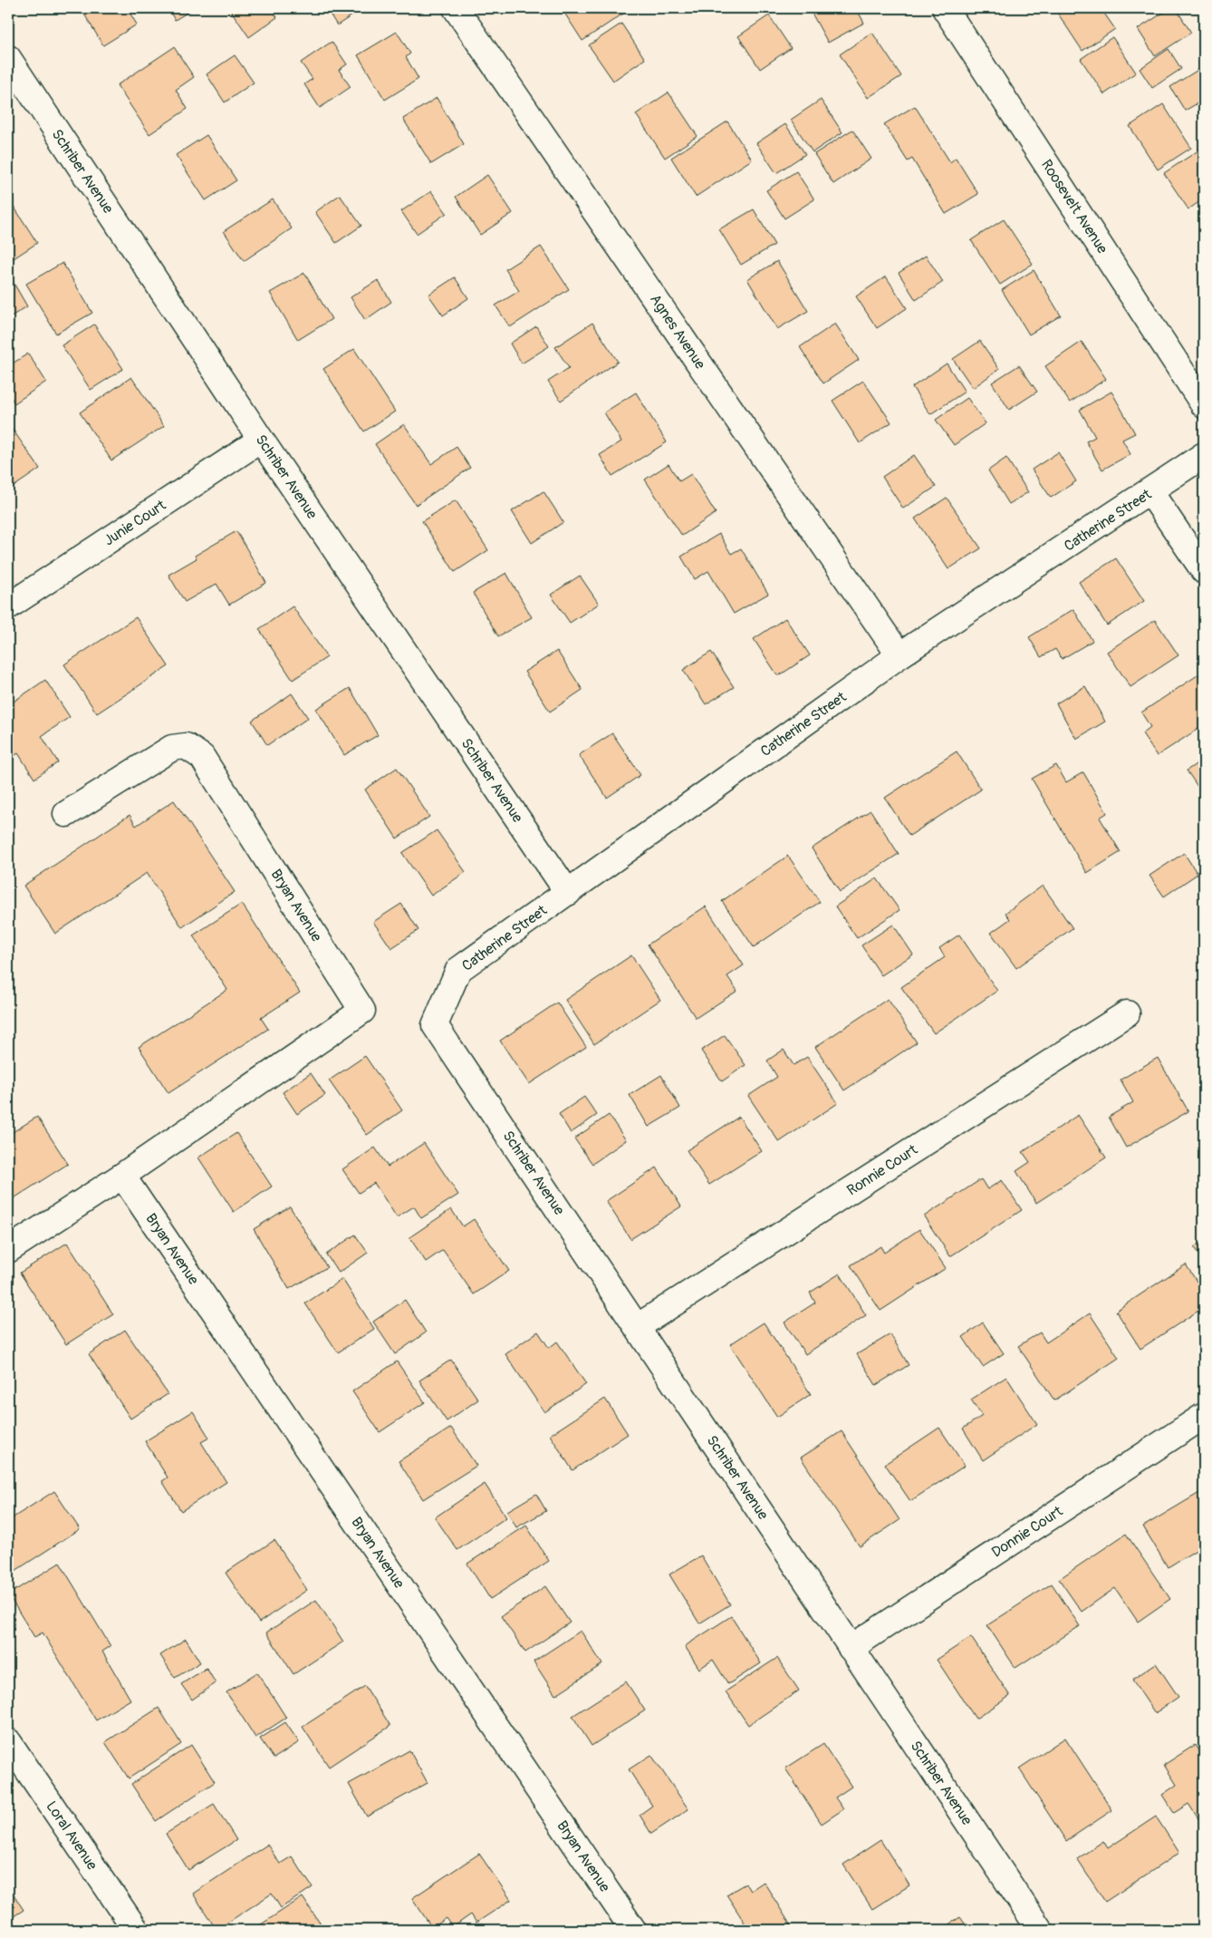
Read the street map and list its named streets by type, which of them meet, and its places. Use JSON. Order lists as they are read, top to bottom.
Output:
{
  "streets": {
    "street": [
      "Schriber Avenue",
      "Roosevelt Avenue",
      "Agnes Avenue",
      "Catherine Street",
      "Junie Court",
      "Bryan Avenue",
      "Ronnie Court",
      "Donnie Court",
      "Loral Avenue"
    ]
  },
  "crossings": [
    ["Schriber Avenue", "Catherine Street"],
    ["Schriber Avenue", "Junie Court"],
    ["Schriber Avenue", "Ronnie Court"],
    ["Schriber Avenue", "Donnie Court"],
    ["Agnes Avenue", "Catherine Street"]
  ]
}
